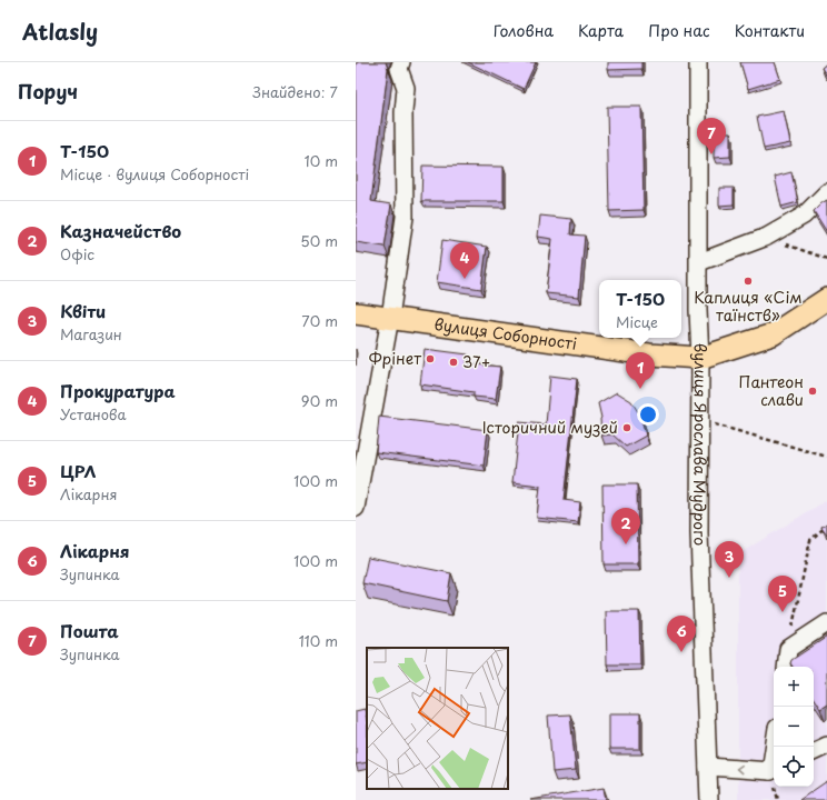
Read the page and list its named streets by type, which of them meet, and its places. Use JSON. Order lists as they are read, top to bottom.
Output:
{
  "streets": {
    "main road": ["вулиця Соборності"],
    "street": ["вулиця Ярослава Мудрого"]
  },
  "crossings": [
    ["вулиця Соборності", "вулиця Ярослава Мудрого"]
  ],
  "places": [
    "Каплиця «Сім таїнств»",
    "Фрінет",
    "37+",
    "Пантеон слави",
    "Історичний музей"
  ],
  "page": {
    "header": "Atlasly",
    "nav": [
      "Головна",
      "Карта",
      "Про нас",
      "Контакти"
    ],
    "heading": ["Поруч", "Знайдено: 7"],
    "pins": [
      "7",
      "4",
      "1",
      "2",
      "3",
      "5",
      "6"
    ],
    "list": [
      {
        "mark": "1",
        "name": "Т-150",
        "note": "Місце · вулиця Соборності",
        "value": "10 m"
      },
      {
        "mark": "2",
        "name": "Казначейство",
        "note": "Офіс",
        "value": "50 m"
      },
      {
        "mark": "3",
        "name": "Квіти",
        "note": "Магазин",
        "value": "70 m"
      },
      {
        "mark": "4",
        "name": "Прокуратура",
        "note": "Установа",
        "value": "90 m"
      },
      {
        "mark": "5",
        "name": "ЦРЛ",
        "note": "Лікарня",
        "value": "100 m"
      },
      {
        "mark": "6",
        "name": "Лікарня",
        "note": "Зупинка",
        "value": "100 m"
      },
      {
        "mark": "7",
        "name": "Пошта",
        "note": "Зупинка",
        "value": "110 m"
      }
    ],
    "popup": ["Т-150", "Місце"],
    "map_buttons": ["+", "−"]
  }
}
